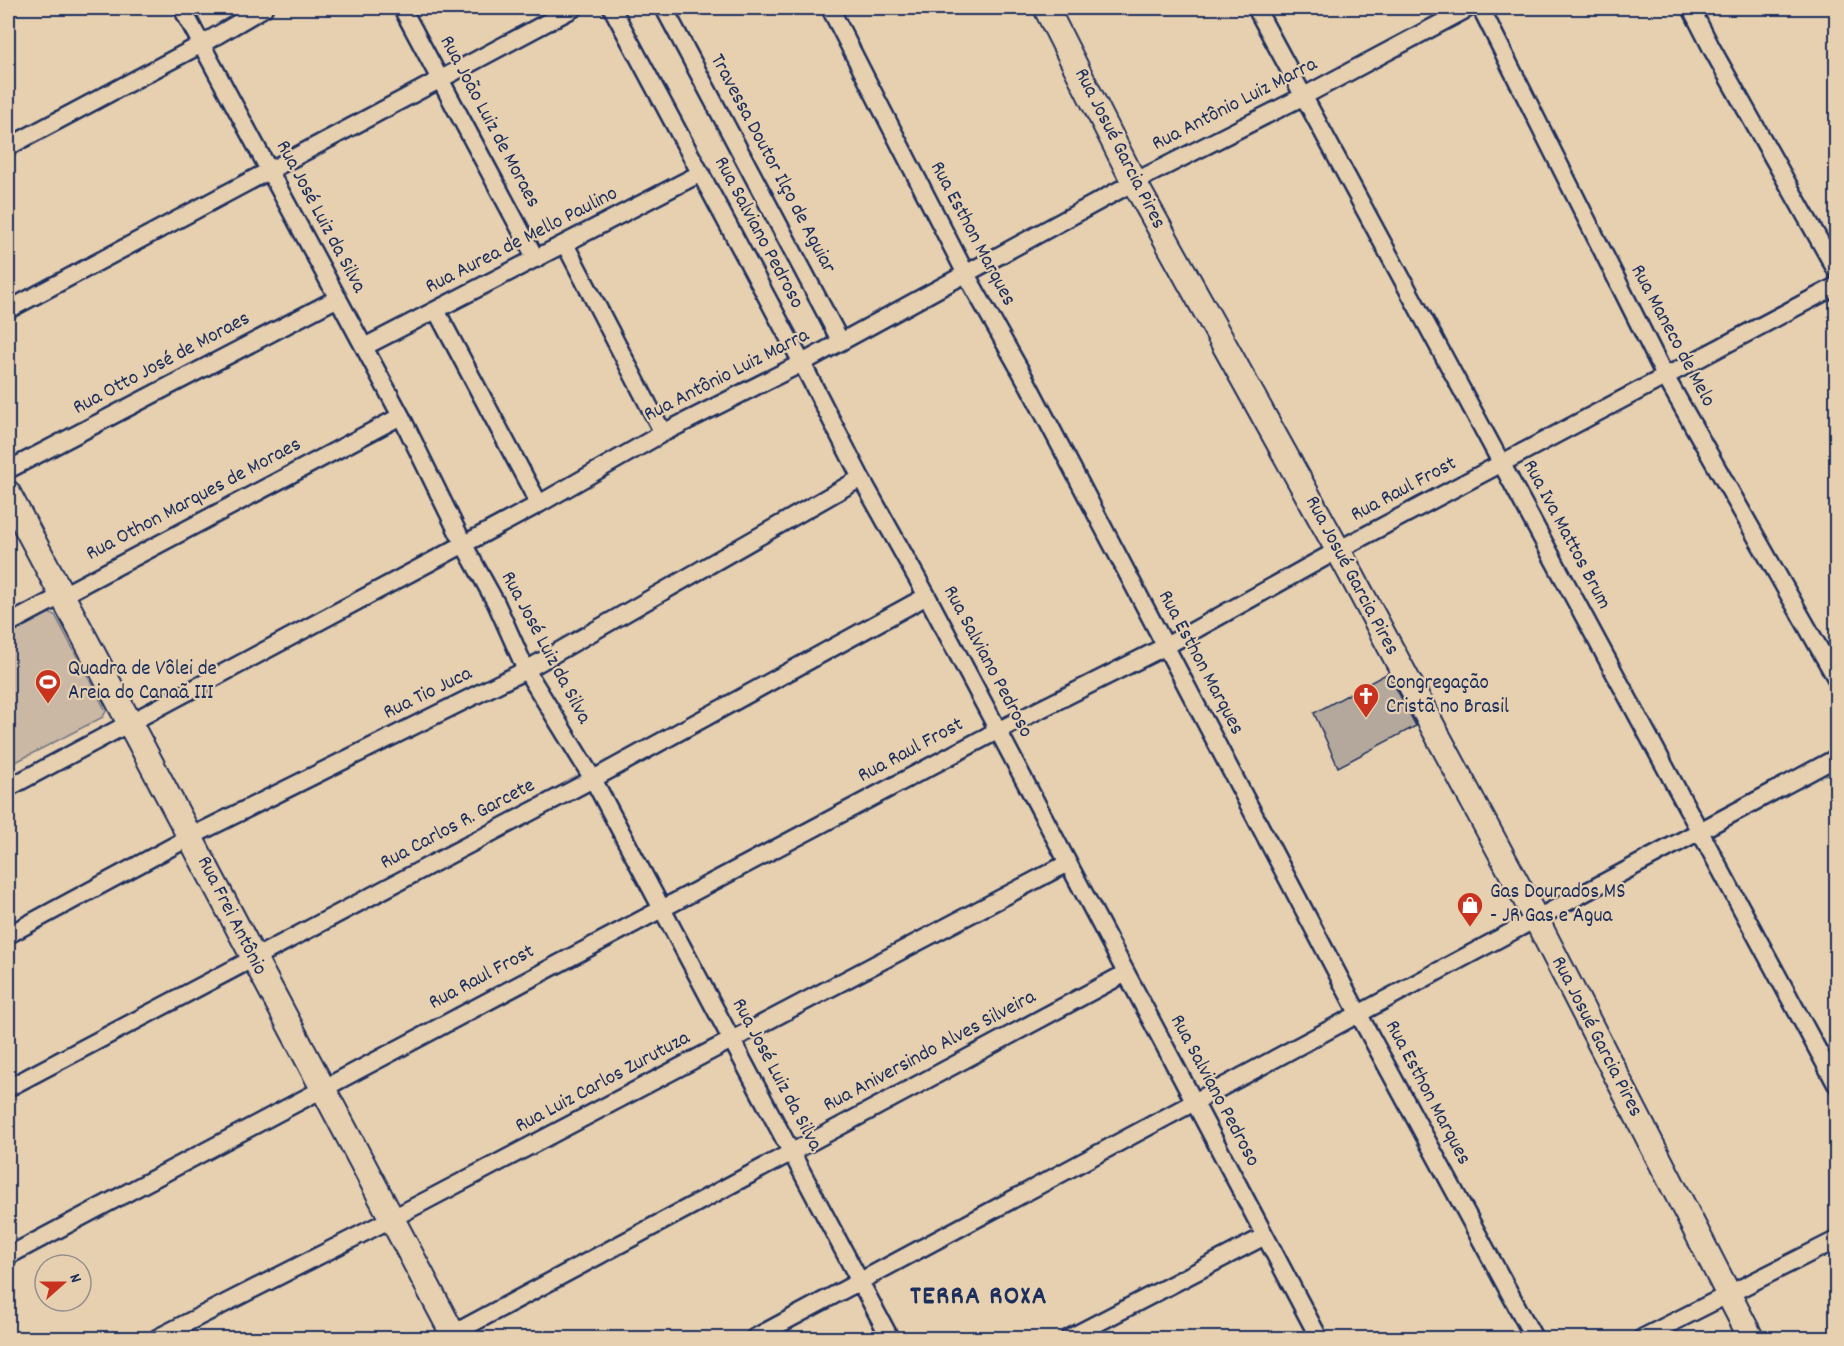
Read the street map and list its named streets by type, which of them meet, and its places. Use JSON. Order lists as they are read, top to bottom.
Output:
{
  "streets": {
    "street": [
      "Rua Antônio Luiz Marra",
      "Rua João Luiz de Moraes",
      "Rua Josué Garcia Pires",
      "Travessa Doutor Ilço de Aguiar",
      "Rua José Luiz da Silva",
      "Rua Salviano Pedroso",
      "Rua Esthon Marques",
      "Rua Aurea de Mello Paulino",
      "Rua Maneco de Melo",
      "Rua Otto José de Moraes",
      "Rua Raul Frost",
      "Rua Othon Marques de Moraes",
      "Rua Iva Mattos Brum",
      "Rua Tio Juca",
      "Rua Carlos R. Garcete",
      "Rua Frei Antônio",
      "Rua Aniversindo Alves Silveira",
      "Rua Luiz Carlos Zurutuza"
    ]
  },
  "crossings": [
    ["Rua Antônio Luiz Marra", "Rua Josué Garcia Pires"],
    ["Rua Antônio Luiz Marra", "Travessa Doutor Ilço de Aguiar"],
    ["Rua Antônio Luiz Marra", "Rua José Luiz da Silva"],
    ["Rua Antônio Luiz Marra", "Rua Salviano Pedroso"],
    ["Rua Antônio Luiz Marra", "Rua Esthon Marques"],
    ["Rua Antônio Luiz Marra", "Rua Iva Mattos Brum"],
    ["Rua Antônio Luiz Marra", "Rua Frei Antônio"],
    ["Rua João Luiz de Moraes", "Rua Aurea de Mello Paulino"],
    ["Rua Josué Garcia Pires", "Rua Raul Frost"],
    ["Rua José Luiz da Silva", "Rua Aurea de Mello Paulino"],
    ["Rua José Luiz da Silva", "Rua Otto José de Moraes"],
    ["Rua José Luiz da Silva", "Rua Raul Frost"],
    ["Rua José Luiz da Silva", "Rua Othon Marques de Moraes"],
    ["Rua José Luiz da Silva", "Rua Tio Juca"],
    ["Rua José Luiz da Silva", "Rua Carlos R. Garcete"],
    ["Rua José Luiz da Silva", "Rua Aniversindo Alves Silveira"],
    ["Rua José Luiz da Silva", "Rua Luiz Carlos Zurutuza"],
    ["Rua Salviano Pedroso", "Rua Aurea de Mello Paulino"],
    ["Rua Salviano Pedroso", "Rua Raul Frost"],
    ["Rua Salviano Pedroso", "Rua Tio Juca"],
    ["Rua Salviano Pedroso", "Rua Carlos R. Garcete"],
    ["Rua Salviano Pedroso", "Rua Aniversindo Alves Silveira"],
    ["Rua Salviano Pedroso", "Rua Luiz Carlos Zurutuza"],
    ["Rua Esthon Marques", "Rua Raul Frost"],
    ["Rua Maneco de Melo", "Rua Raul Frost"],
    ["Rua Raul Frost", "Rua Iva Mattos Brum"],
    ["Rua Raul Frost", "Rua Frei Antônio"],
    ["Rua Othon Marques de Moraes", "Rua Frei Antônio"],
    ["Rua Tio Juca", "Rua Frei Antônio"],
    ["Rua Carlos R. Garcete", "Rua Frei Antônio"],
    ["Rua Frei Antônio", "Rua Aniversindo Alves Silveira"],
    ["Rua Frei Antônio", "Rua Luiz Carlos Zurutuza"]
  ],
  "districts": ["TERRA ROXA"],
  "places": {
    "sports": ["Quadra de Vôlei de Areia do Canaã III"],
    "church": ["Congregação Cristã no Brasil"],
    "shop": ["Gas Dourados MS - JR Gas e Agua"]
  },
  "north": "right"
}
